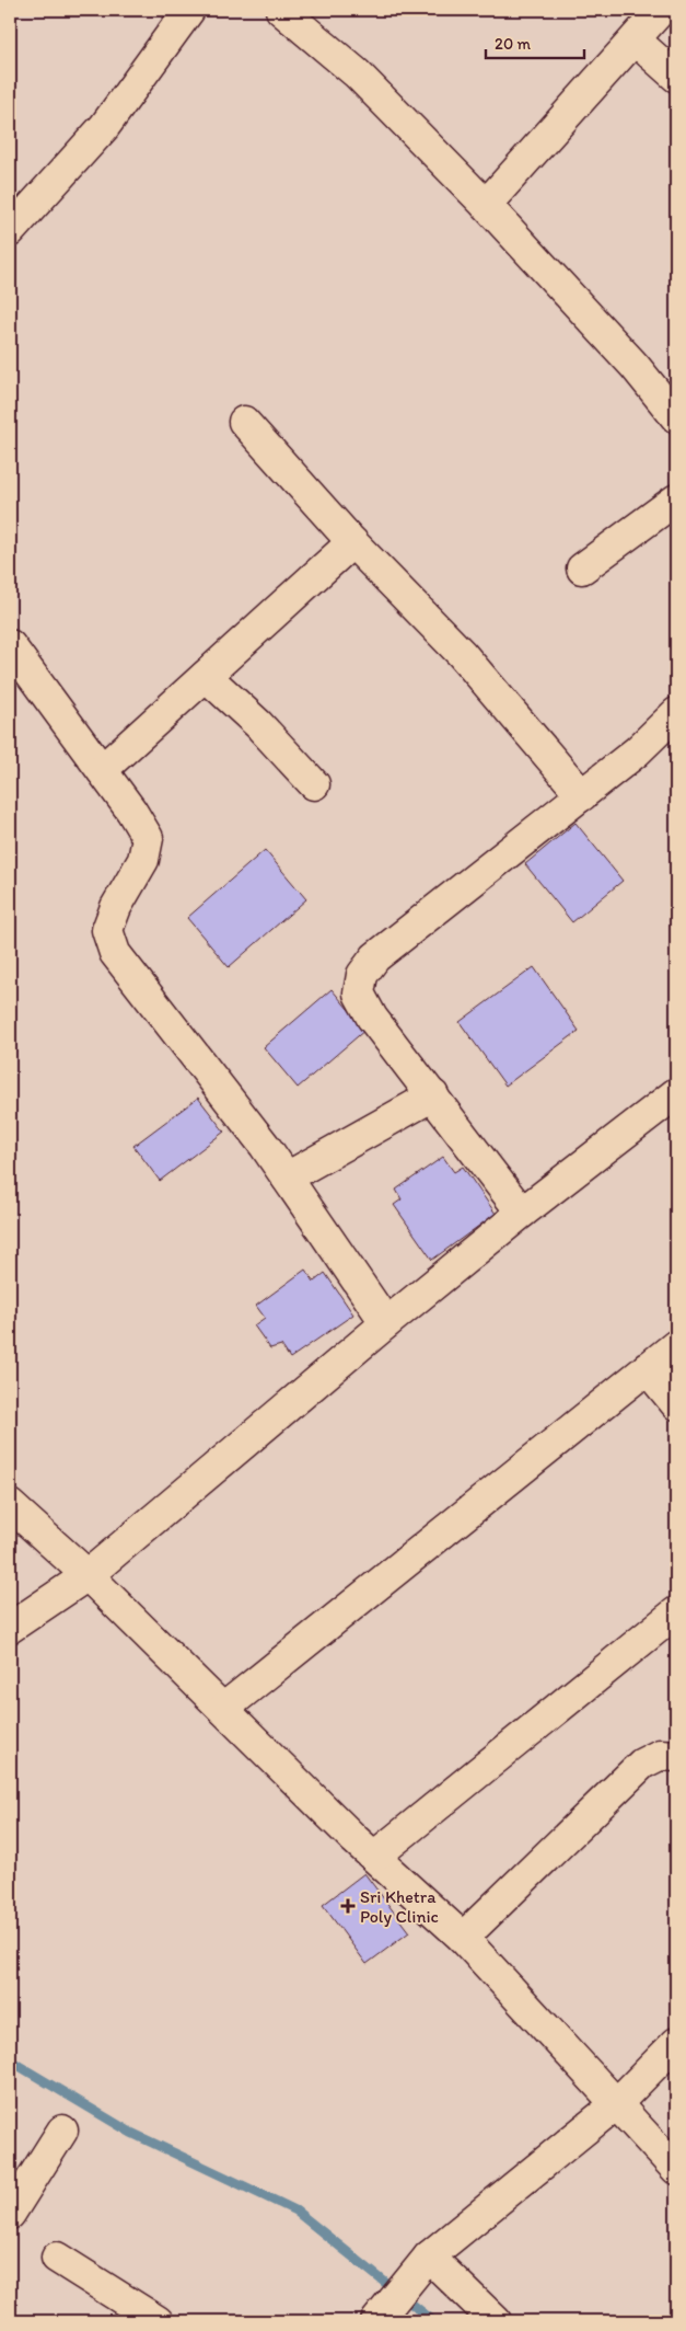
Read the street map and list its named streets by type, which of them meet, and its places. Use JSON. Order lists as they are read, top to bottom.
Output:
{
  "places": {
    "health": ["Sri Khetra Poly Clinic"]
  },
  "scale_bar": "20 m"
}
